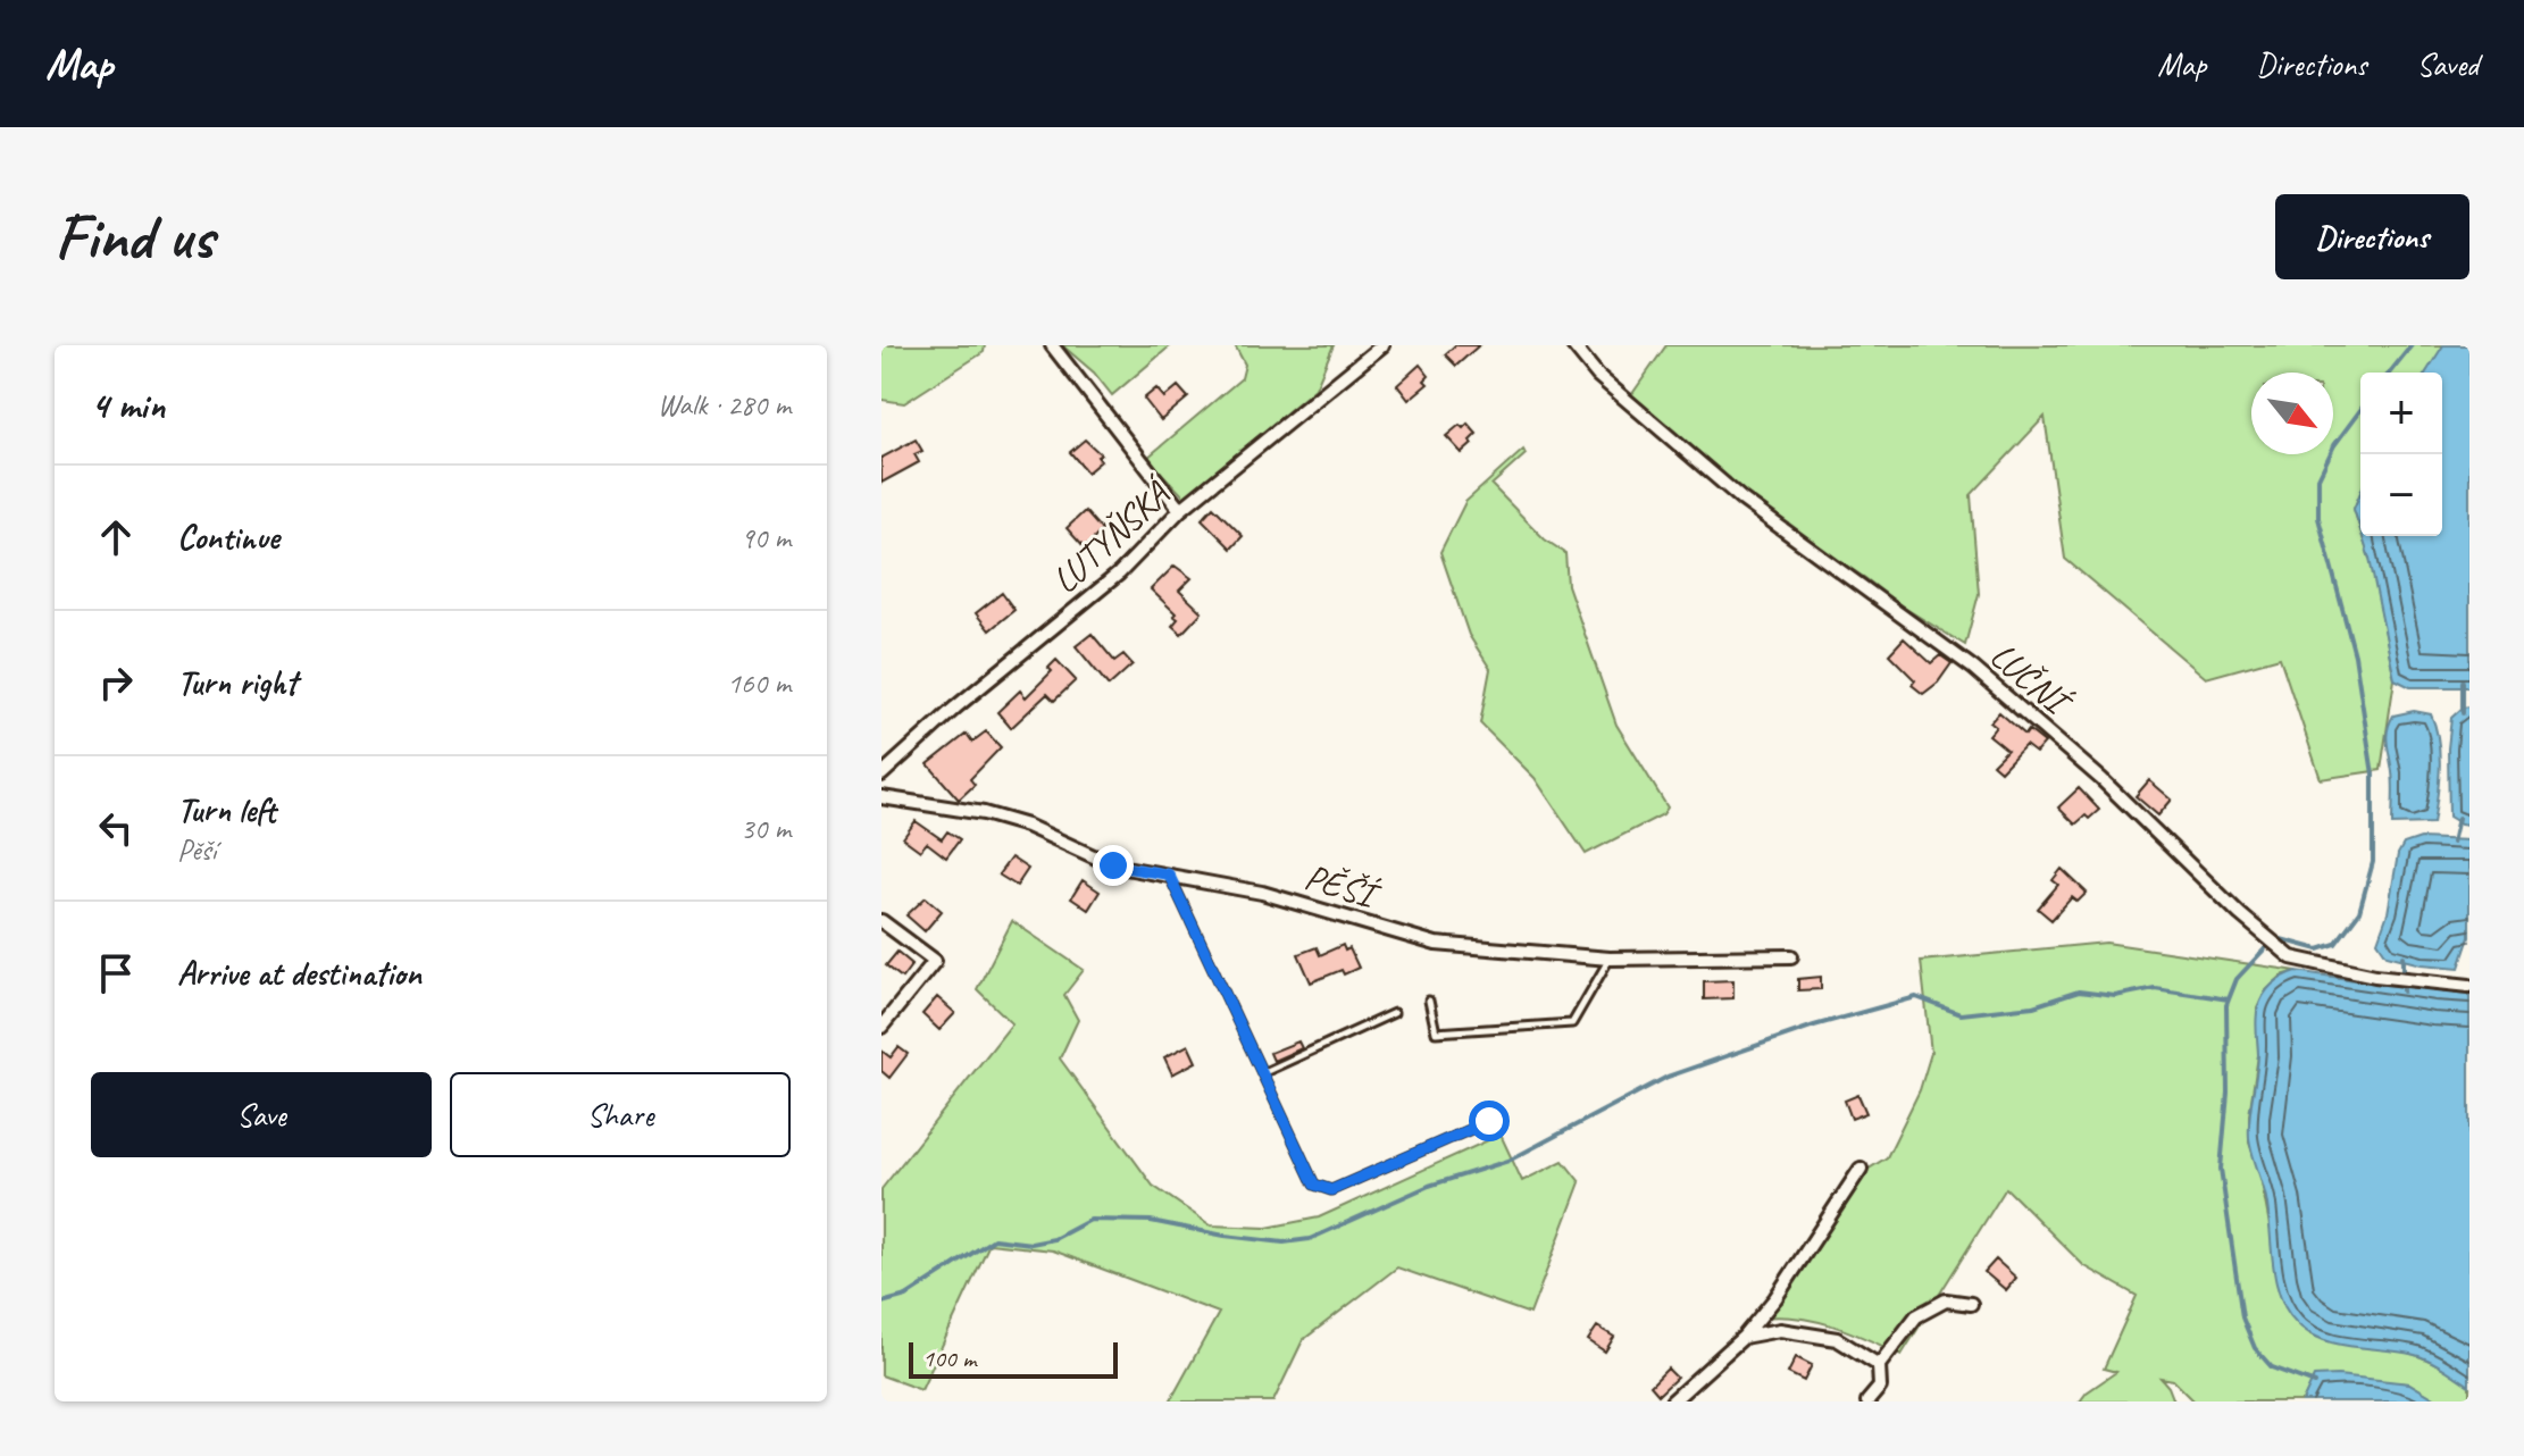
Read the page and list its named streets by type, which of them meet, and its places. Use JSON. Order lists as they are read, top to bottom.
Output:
{
  "streets": {
    "street": ["LUTYŇSKÁ", "LUČNÍ", "PĚŠÍ"]
  },
  "scale_bar": "100 m",
  "north": "bottom right",
  "page": {
    "header": "Map",
    "nav": ["Map", "Directions", "Saved"],
    "buttons": [
      "Directions",
      ["Save", "Share"]
    ],
    "title": "Find us",
    "heading": ["4 min", "Walk · 280 m"],
    "map_buttons": ["+", "−"],
    "list": [
      ["Continue", "90 m"],
      ["Turn right", "160 m"],
      ["Turn left", "Pěší", "30 m"],
      "Arrive at destination"
    ],
    "scale": "100 m"
  }
}
